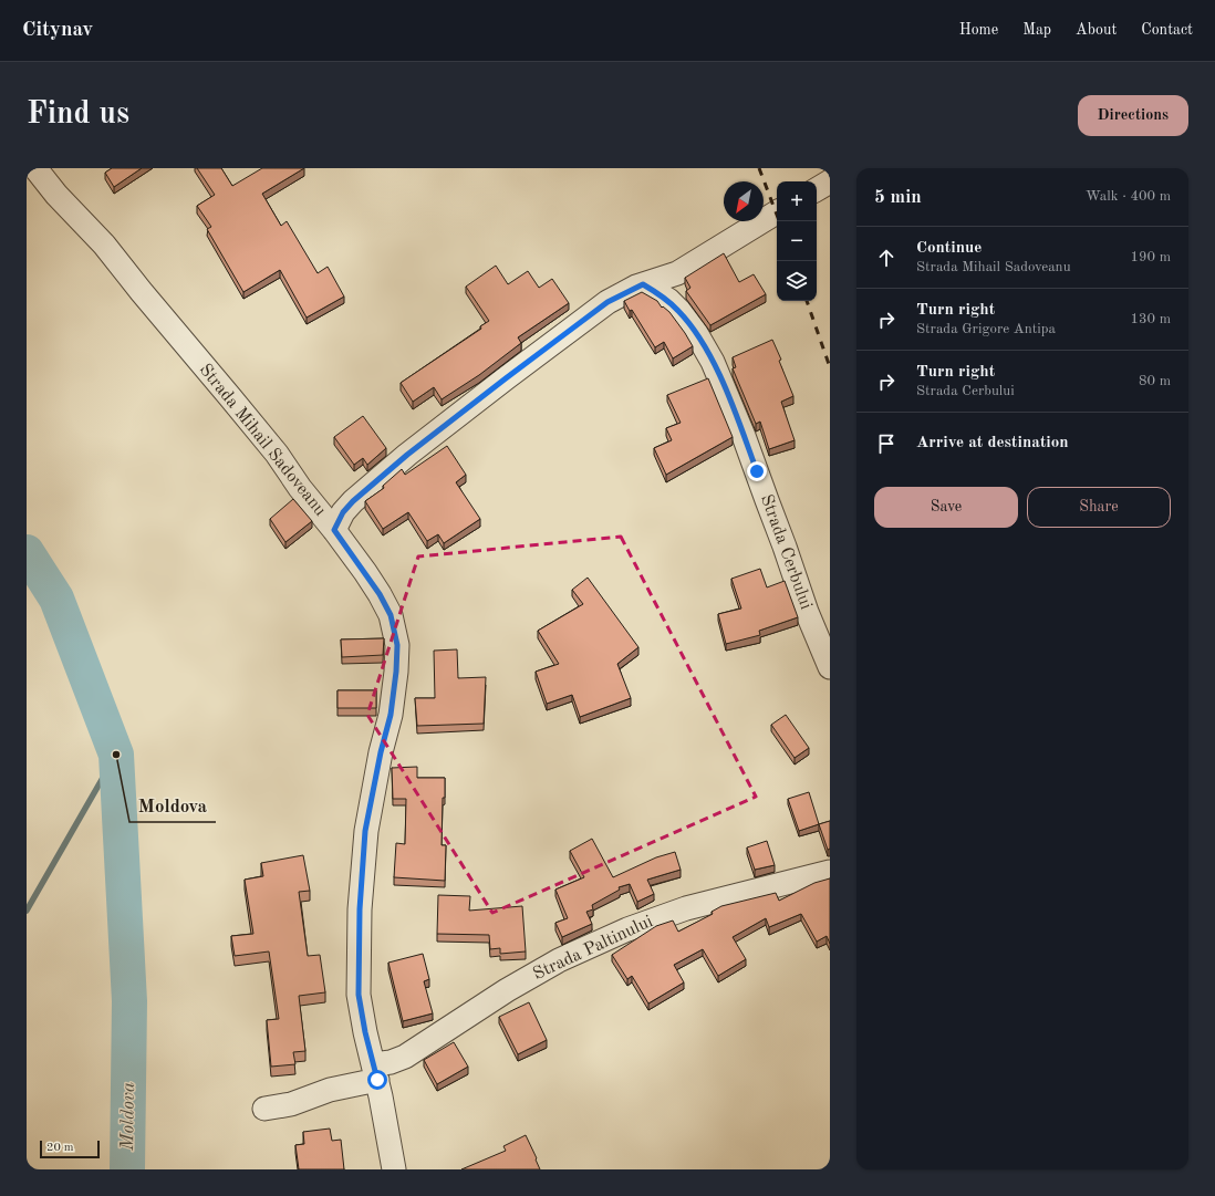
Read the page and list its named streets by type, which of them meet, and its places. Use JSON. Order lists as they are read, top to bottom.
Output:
{
  "streets": {
    "street": ["Strada Mihail Sadoveanu", "Strada Cerbului", "Strada Paltinului"]
  },
  "crossings": [
    ["Strada Mihail Sadoveanu", "Strada Paltinului"]
  ],
  "water": ["Moldova"],
  "places": ["Moldova"],
  "scale_bar": "20 m",
  "north": "bottom left",
  "page": {
    "header": "Citynav",
    "nav": [
      "Home",
      "Map",
      "About",
      "Contact"
    ],
    "buttons": [
      "Directions",
      ["Save", "Share"]
    ],
    "title": "Find us",
    "heading": ["5 min", "Walk · 400 m"],
    "map_buttons": ["+", "−"],
    "list": [
      ["Continue", "Strada Mihail Sadoveanu", "190 m"],
      ["Turn right", "Strada Grigore Antipa", "130 m"],
      ["Turn right", "Strada Cerbului", "80 m"],
      "Arrive at destination"
    ],
    "scale": "20 m"
  }
}
